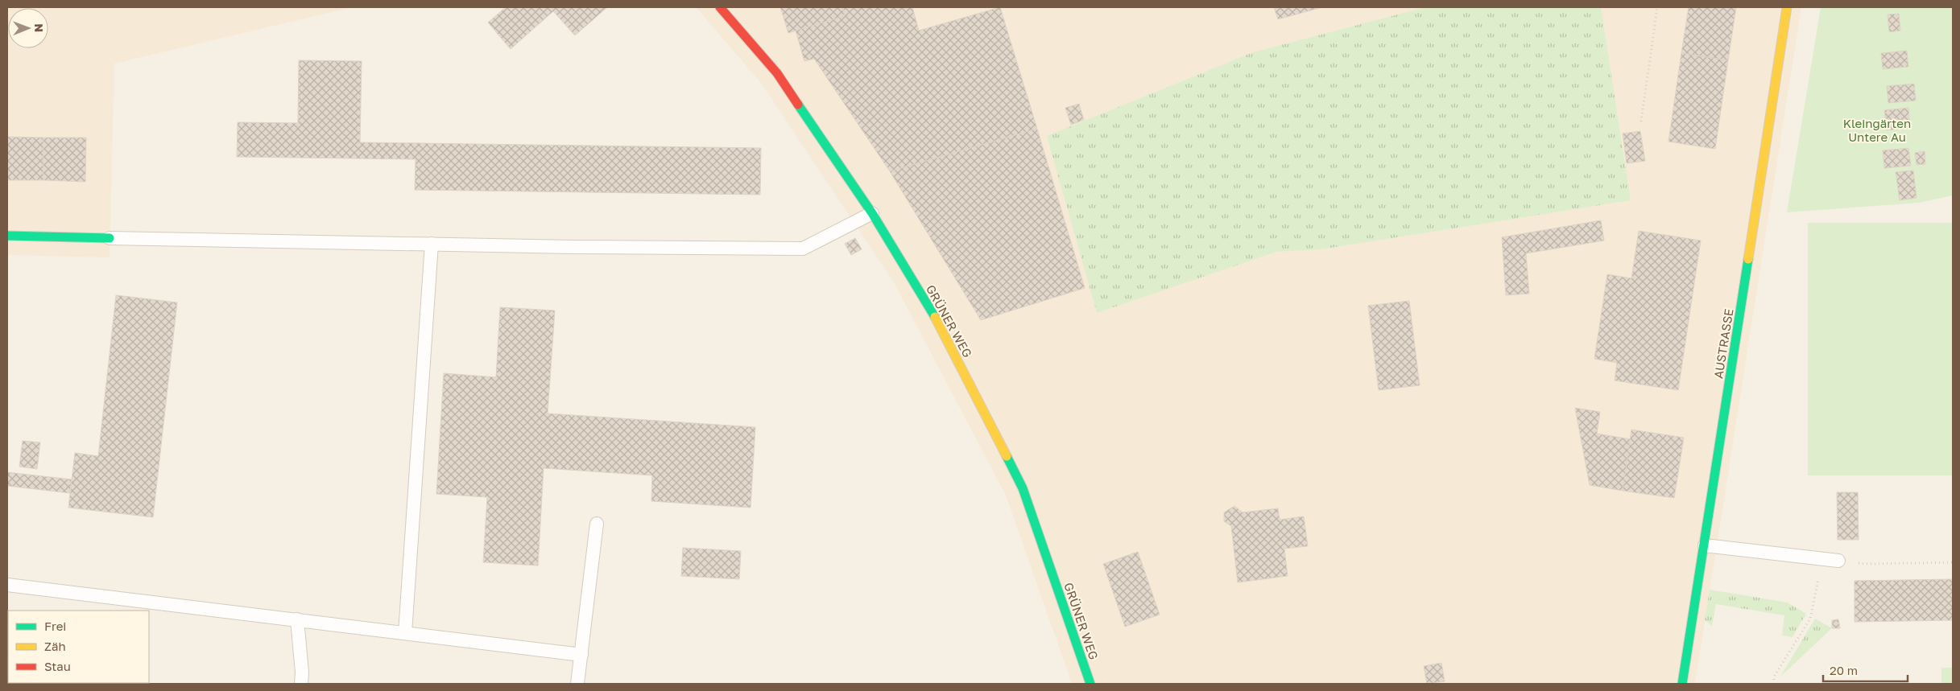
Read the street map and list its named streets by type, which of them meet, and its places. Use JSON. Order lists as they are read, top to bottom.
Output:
{
  "streets": {
    "street": ["GRÜNER WEG", "AUSTRASSE"]
  },
  "parks": ["Kleingärten Untere Au"],
  "legend": ["Frei", "Zäh", "Stau"],
  "scale_bar": "20 m",
  "north": "right"
}
